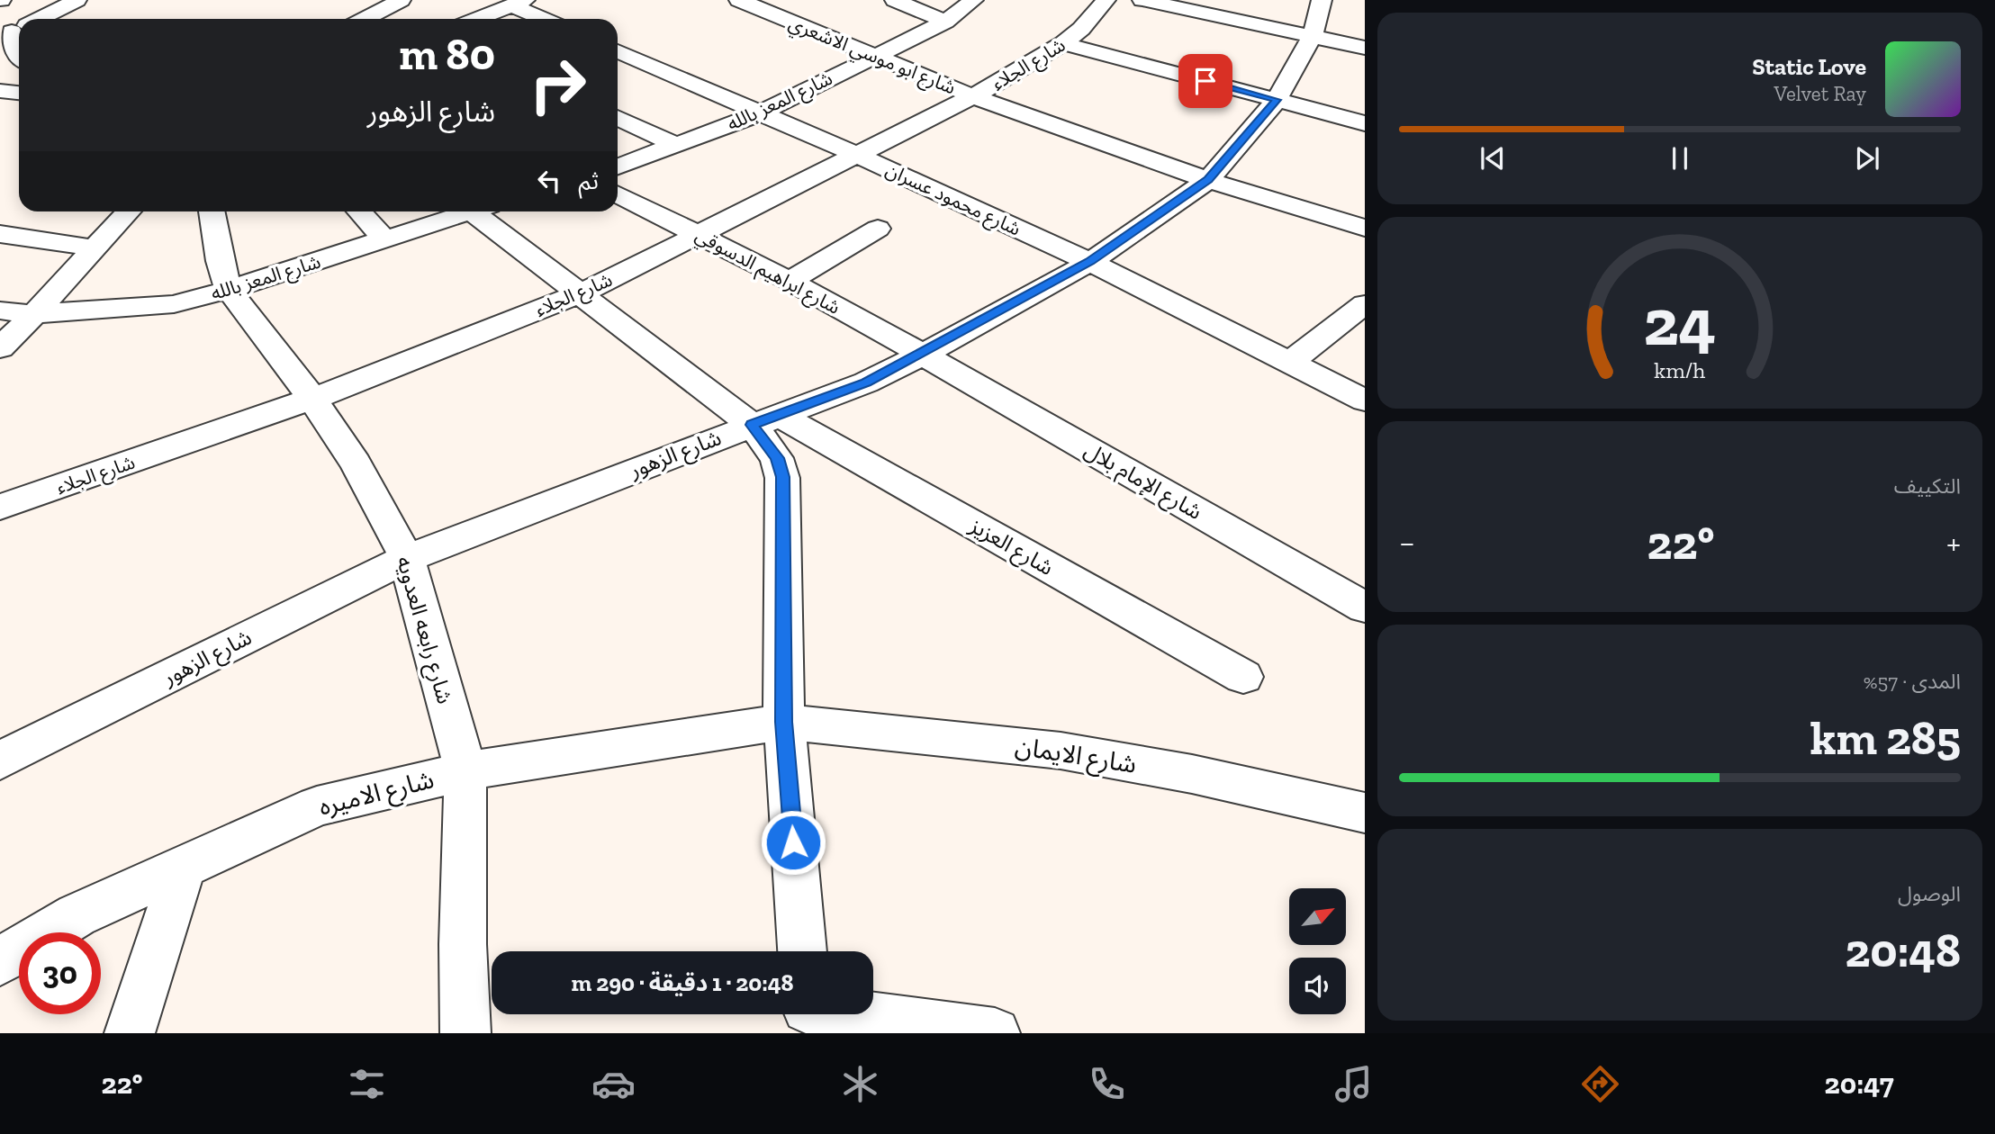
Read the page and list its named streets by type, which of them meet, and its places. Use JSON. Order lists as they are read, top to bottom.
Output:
{
  "streets": {
    "street": [
      "شارع ابو موسي الاشعري",
      "شارع الجلاء",
      "شارع المعز بالله",
      "شارع محمود عسران",
      "شارع ابراهيم الدسوقي",
      "شارع الزهور",
      "شارع الإمام بلال",
      "شارع العزيز",
      "شارع رابعه العدويه",
      "شارع الايمان",
      "شارع الاميره"
    ]
  },
  "crossings": [
    ["شارع ابو موسي الاشعري", "شارع الجلاء"],
    ["شارع ابو موسي الاشعري", "شارع المعز بالله"],
    ["شارع ابو موسي الاشعري", "شارع الزهور"],
    ["شارع الجلاء", "شارع محمود عسران"],
    ["شارع الجلاء", "شارع ابراهيم الدسوقي"],
    ["شارع الجلاء", "شارع رابعه العدويه"],
    ["شارع المعز بالله", "شارع محمود عسران"],
    ["شارع المعز بالله", "شارع رابعه العدويه"],
    ["شارع محمود عسران", "شارع الزهور"],
    ["شارع ابراهيم الدسوقي", "شارع الزهور"],
    ["شارع ابراهيم الدسوقي", "شارع الإمام بلال"],
    ["شارع الزهور", "شارع الإمام بلال"],
    ["شارع الزهور", "شارع العزيز"],
    ["شارع الزهور", "شارع رابعه العدويه"],
    ["شارع رابعه العدويه", "شارع الاميره"],
    ["شارع الايمان", "شارع الاميره"]
  ],
  "north": "top right",
  "page": {
    "turn": ["80 m", "شارع الزهور"],
    "song": ["Static Love", "Velvet Ray"],
    "then": "ثم",
    "tile": [
      "التكييف",
      ["المدى · 57%", "285 km"],
      ["الوصول", "20:48"]
    ],
    "heat": ["−", "22°", "+"],
    "limit": "30",
    "trip": "20:48 · 1 دقيقة · 290 m",
    "tabs": ["20:47", "22°"],
    "gauge": ["24", "km/h"]
  }
}
